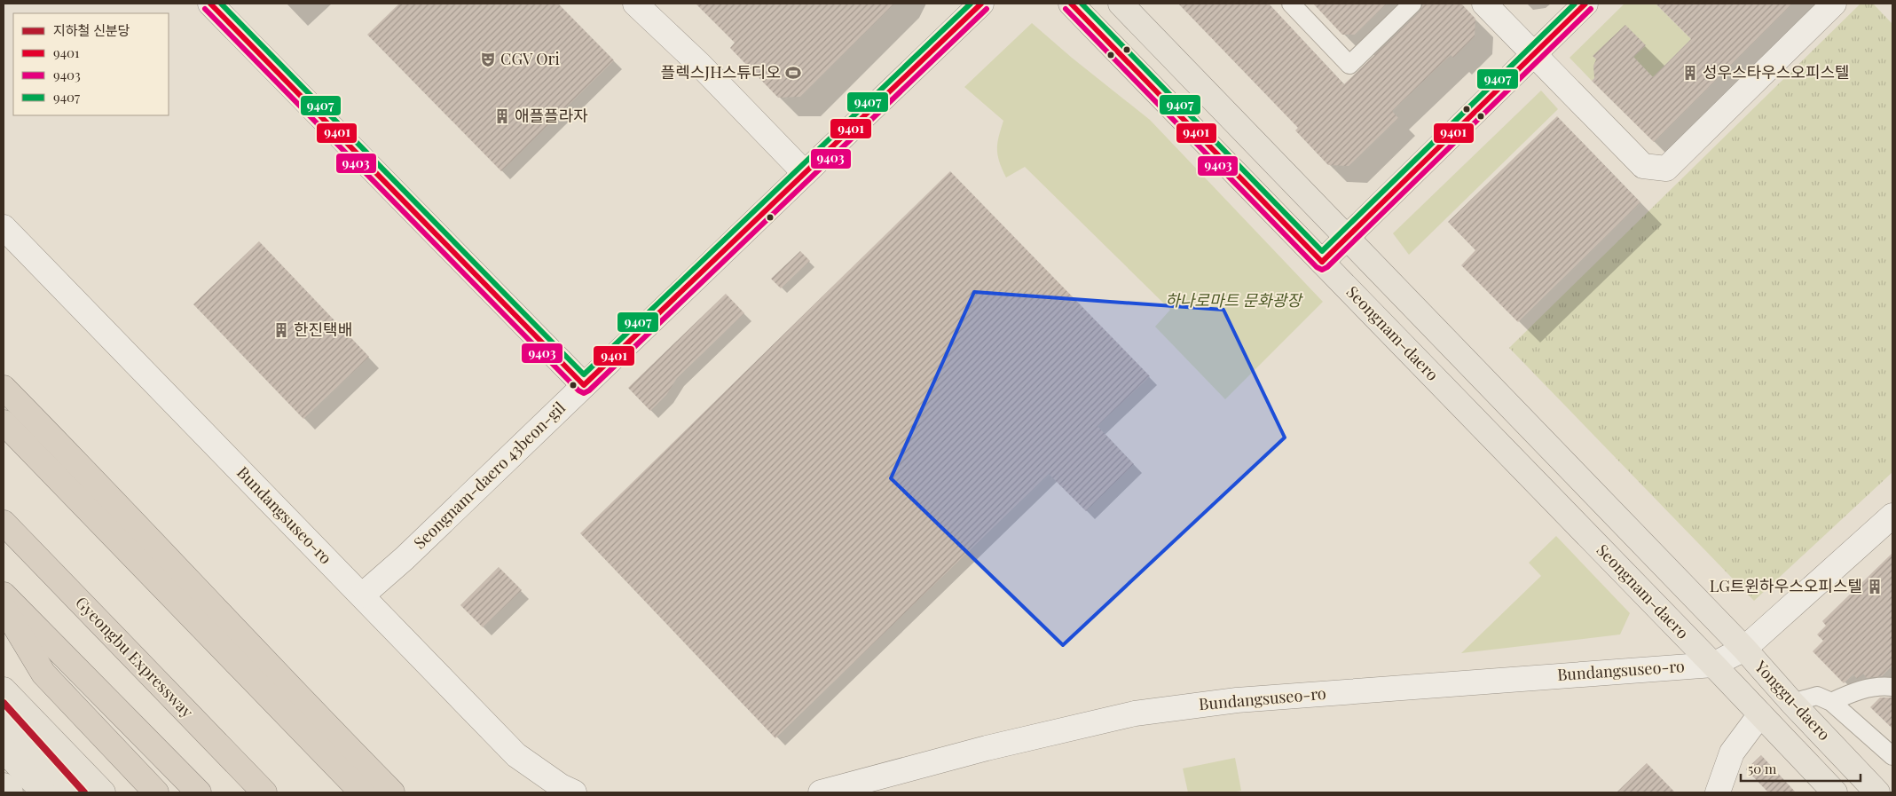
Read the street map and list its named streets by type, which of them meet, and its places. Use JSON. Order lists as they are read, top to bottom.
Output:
{
  "streets": {
    "highway": ["Gyeongbu Expressway"],
    "main road": ["Seongnam-daero", "Yonggu-daero"],
    "street": ["Seongnam-daero 43beon-gil", "Bundangsuseo-ro"]
  },
  "crossings": [
    ["Seongnam-daero", "Bundangsuseo-ro"],
    ["Seongnam-daero", "Yonggu-daero"],
    ["Seongnam-daero 43beon-gil", "Bundangsuseo-ro"],
    ["Bundangsuseo-ro", "Yonggu-daero"]
  ],
  "parks": ["하나로마트 문화광장"],
  "places": {
    "theatre": ["CGV Ori"],
    "sports": ["플렉스JH스튜디오"],
    "building": [
      "성우스타우스오피스텔",
      "애플플라자",
      "한진택배",
      "LG트윈하우스오피스텔"
    ]
  },
  "lines": [
    "transit line 9401",
    "transit line 9407",
    "transit line 9403",
    "metro line 신분당"
  ],
  "legend": [
    "지하철 신분당",
    "9401",
    "9403",
    "9407"
  ],
  "scale_bar": "50 m"
}
